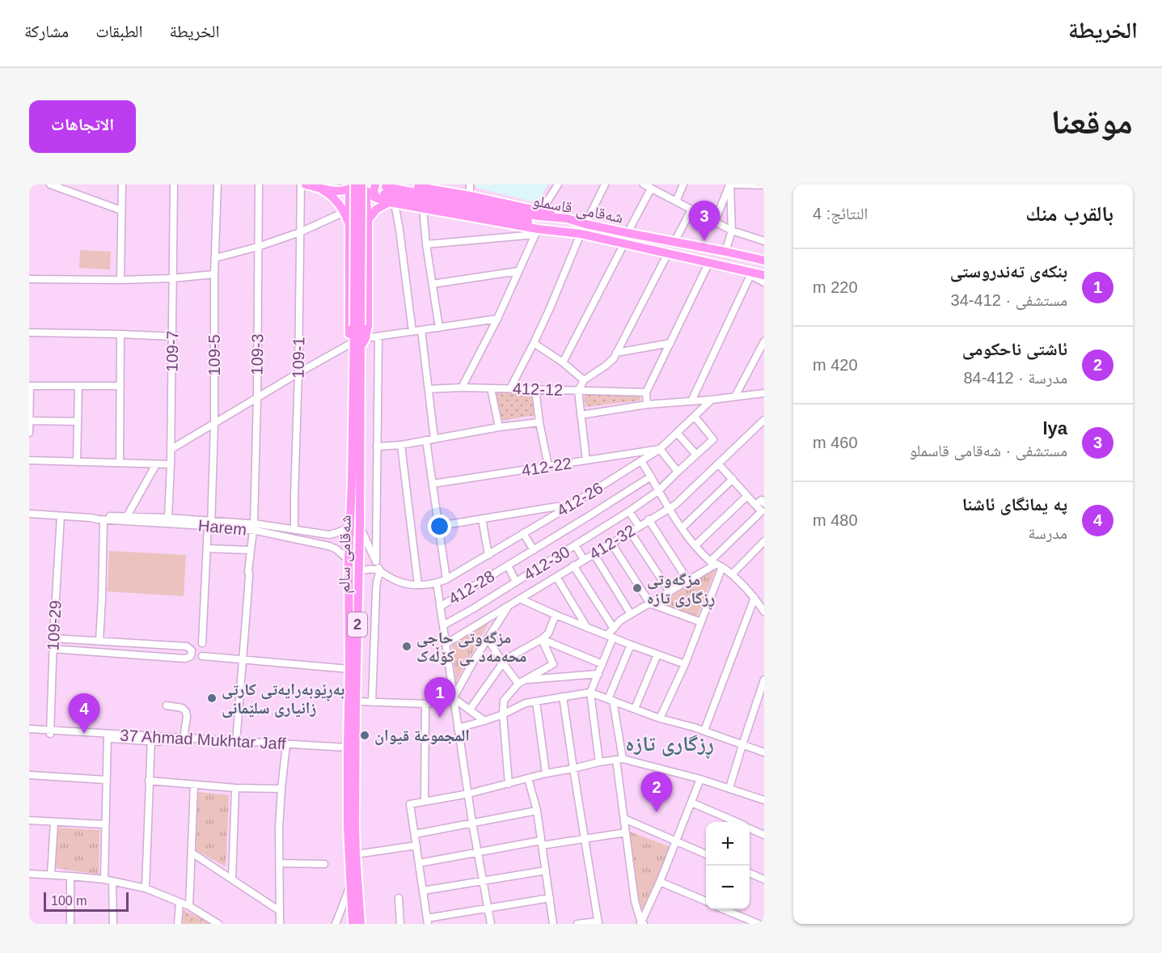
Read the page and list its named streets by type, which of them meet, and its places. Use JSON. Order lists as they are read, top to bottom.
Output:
{
  "streets": {
    "main road": ["شەقامی قاسملو", "شەقامی سالم", "2"],
    "street": [
      "109-7",
      "109-3",
      "109-5",
      "109-1",
      "412-12",
      "412-22",
      "412-26",
      "Harem",
      "412-32",
      "412-30",
      "412-28",
      "109-29",
      "37 Ahmad Mukhtar Jaff"
    ]
  },
  "crossings": [
    ["109-7", "Harem"],
    ["109-3", "Harem"],
    ["109-5", "Harem"],
    ["412-22", "412-26"],
    ["412-26", "412-30"],
    ["Harem", "شەقامی سالم"],
    ["Harem", "109-29"],
    ["شەقامی سالم", "37 Ahmad Mukhtar Jaff"],
    ["109-29", "37 Ahmad Mukhtar Jaff"]
  ],
  "districts": ["ڕزگاری تازە"],
  "places": [
    "مزگەوتی ڕزگاری تازە",
    "مزگەوتی حاجی محەمەد ـی کۆڵەک",
    "بەڕێوبەرایەتی کارتی زانیاری سلێمانی",
    "المجموعة قیوان"
  ],
  "scale_bar": "100 m",
  "page": {
    "header": "الخريطة",
    "nav": ["الخريطة", "الطبقات", "مشاركة"],
    "title": "موقعنا",
    "buttons": "الاتجاهات",
    "heading": ["بالقرب منك", "النتائج: 4"],
    "pins": [
      "3",
      "1",
      "4",
      "2"
    ],
    "list": [
      {
        "mark": "1",
        "name": "بنکەی تەندروستی",
        "note": "مستشفى · 412-34",
        "value": "220 m"
      },
      {
        "mark": "2",
        "name": "ئاشتی ناحکومی",
        "note": "مدرسة · 412-84",
        "value": "420 m"
      },
      {
        "mark": "3",
        "name": "lya",
        "note": "مستشفى · شەقامی قاسملو",
        "value": "460 m"
      },
      {
        "mark": "4",
        "name": "په یمانگای ئاشنا",
        "note": "مدرسة",
        "value": "480 m"
      }
    ],
    "map_buttons": ["+", "−"],
    "scale": "100 m"
  }
}
